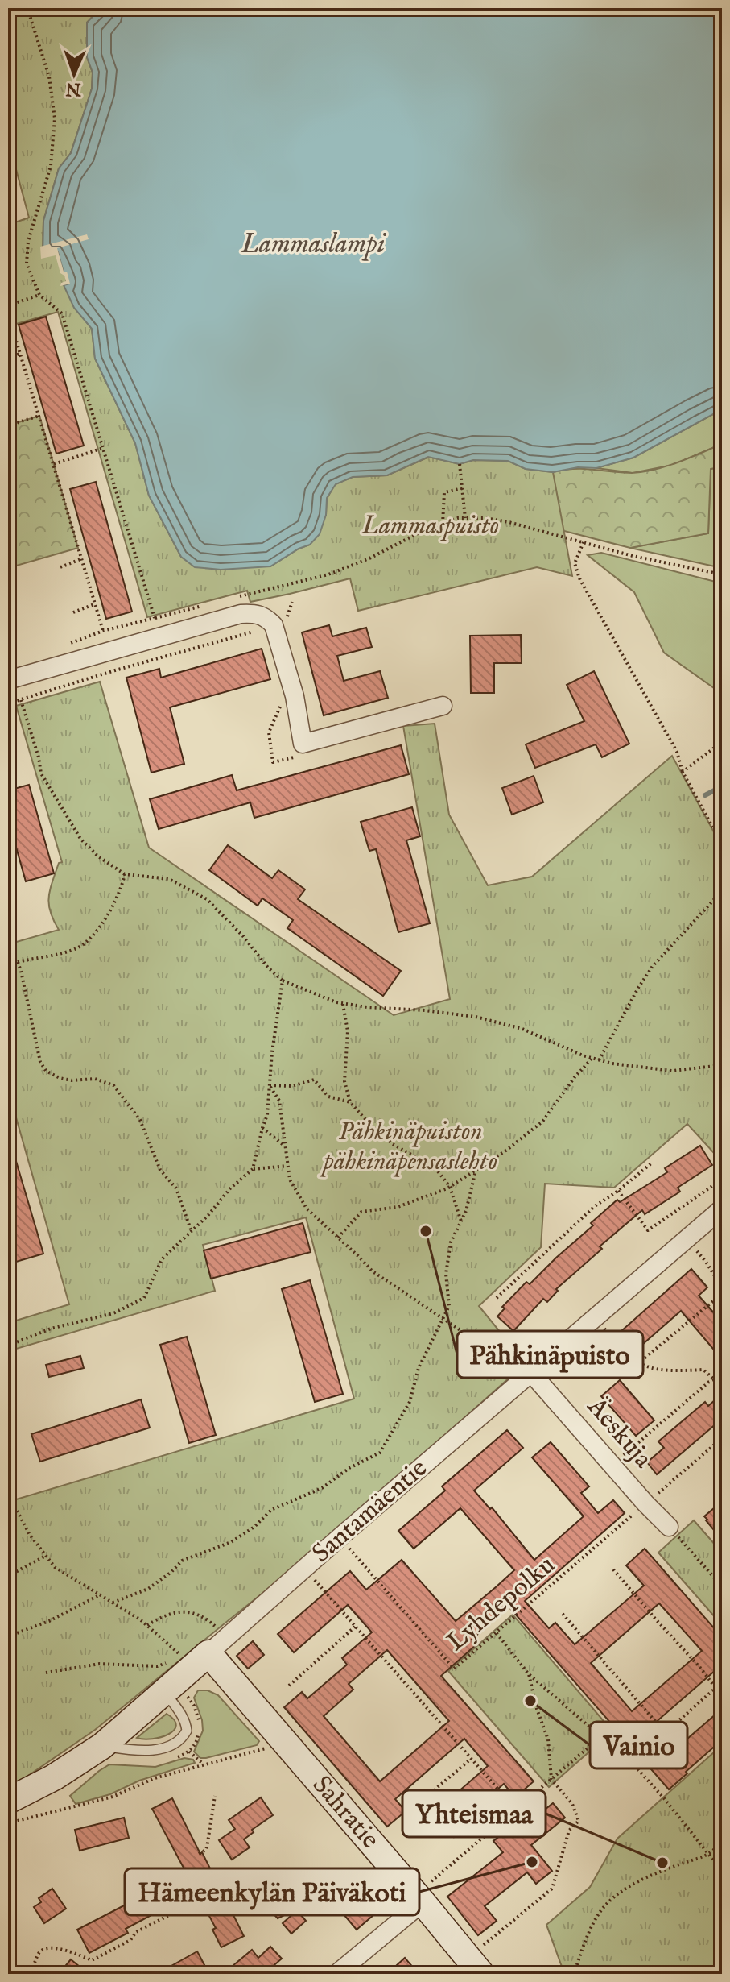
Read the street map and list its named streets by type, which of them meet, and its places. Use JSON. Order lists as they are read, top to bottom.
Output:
{
  "streets": {
    "street": ["Äeskuja", "Santamäentie", "Sahratie"],
    "path": ["Lyhdepolku"]
  },
  "crossings": [
    ["Äeskuja", "Santamäentie"],
    ["Äeskuja", "Lyhdepolku"],
    ["Santamäentie", "Lyhdepolku"],
    ["Santamäentie", "Sahratie"]
  ],
  "water": ["Lammaslampi"],
  "parks": ["Lammaspuisto", "Pähkinäpuiston pähkinäpensaslehto"],
  "places": [
    "Pähkinäpuisto",
    "Vainio",
    "Hämeenkylän Päiväkoti",
    "Yhteismaa"
  ],
  "north": "bottom"
}
